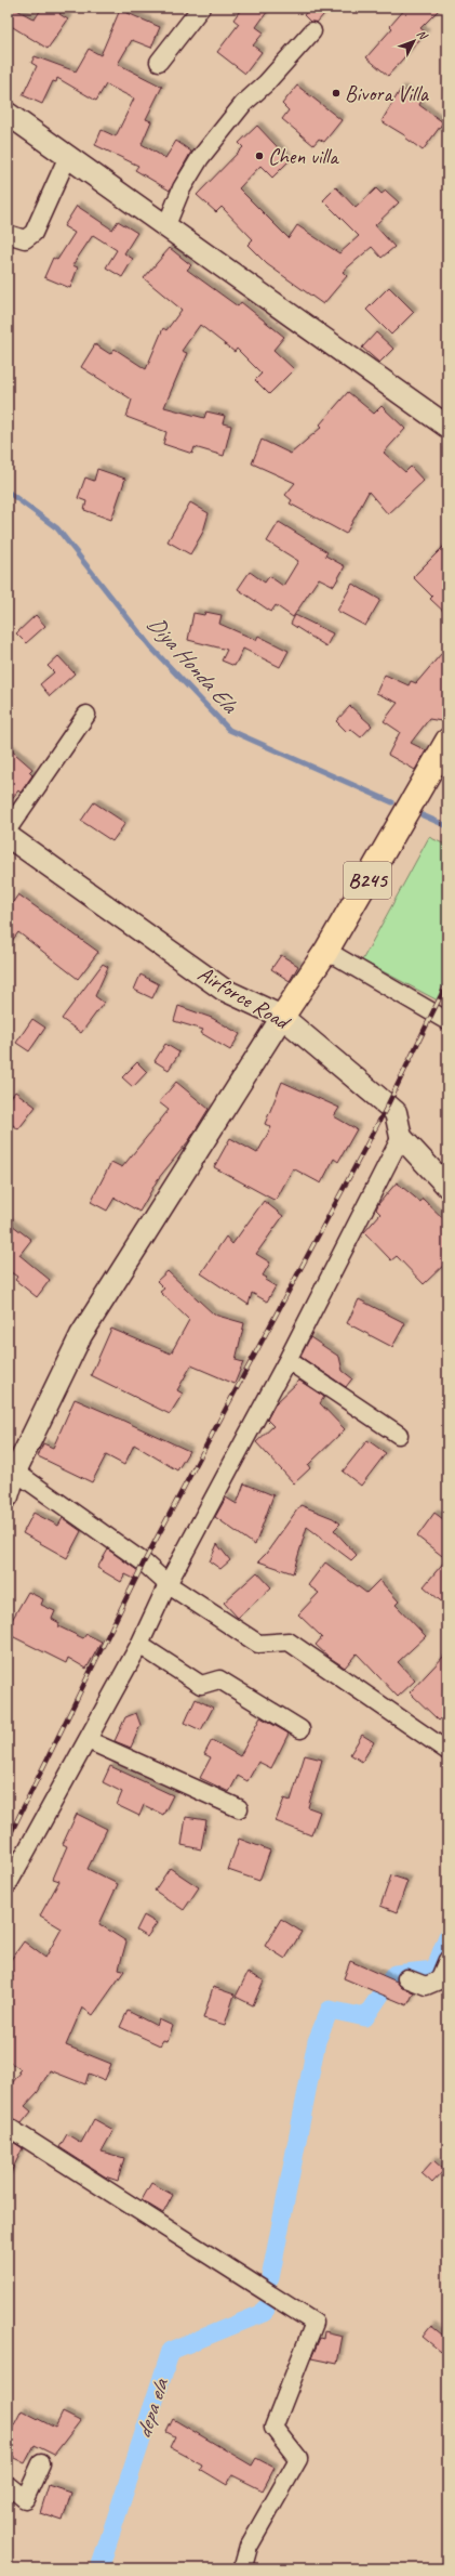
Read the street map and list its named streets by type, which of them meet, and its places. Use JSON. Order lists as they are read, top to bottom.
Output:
{
  "streets": {
    "main road": ["B245"],
    "street": ["Airforce Road"]
  },
  "crossings": [
    ["B245", "Airforce Road"]
  ],
  "water": ["Diya Honda Ela", "depa ela"],
  "places": ["Bivora Villa", "Chen villa"],
  "north": "top right"
}
